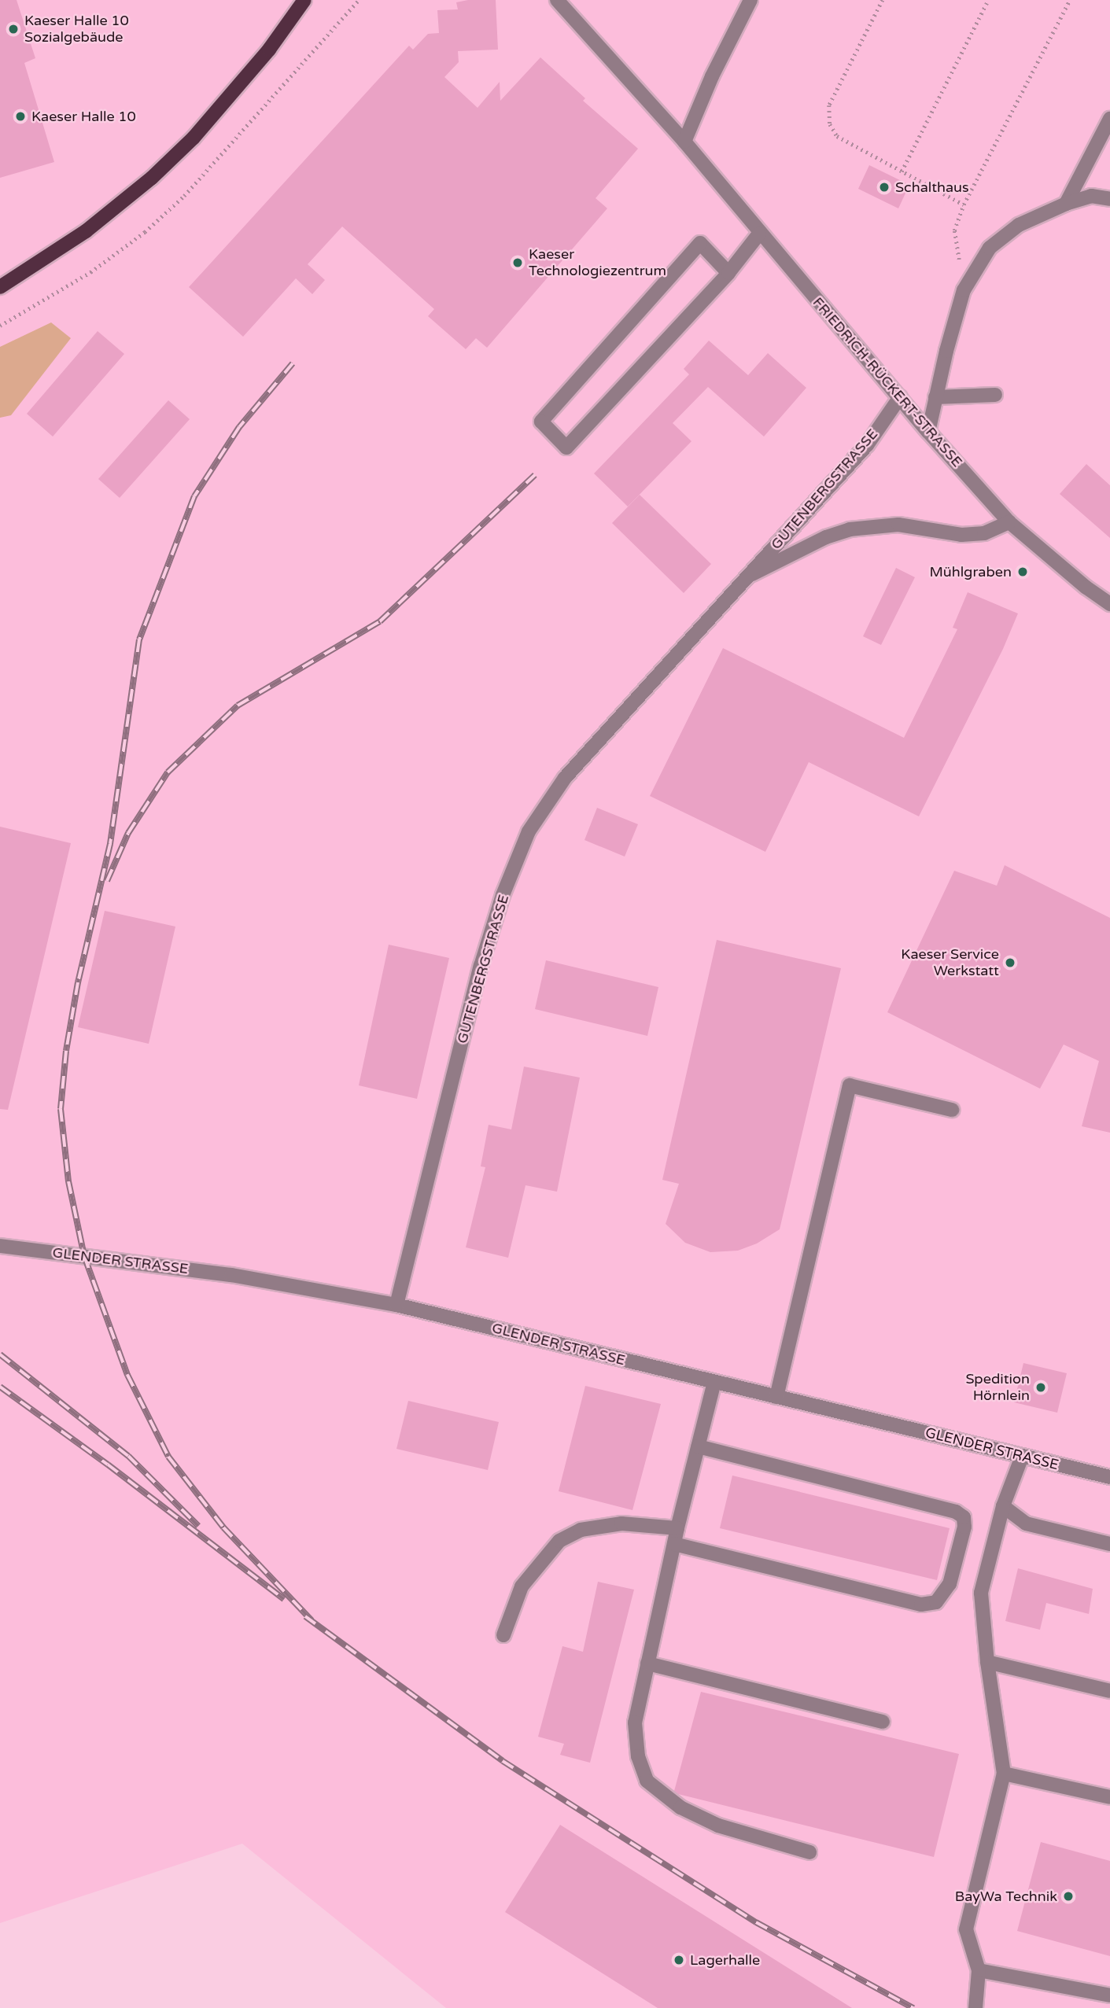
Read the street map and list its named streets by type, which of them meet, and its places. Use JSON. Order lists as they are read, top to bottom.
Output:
{
  "streets": {
    "street": ["FRIEDRICH-RÜCKERT-STRASSE", "GUTENBERGSTRASSE", "GLENDER STRASSE"]
  },
  "crossings": [
    ["FRIEDRICH-RÜCKERT-STRASSE", "GUTENBERGSTRASSE"],
    ["GUTENBERGSTRASSE", "GLENDER STRASSE"]
  ],
  "places": [
    "Kaeser Halle 10 Sozialgebäude",
    "Kaeser Halle 10",
    "Schalthaus",
    "Kaeser Technologiezentrum",
    "Mühlgraben",
    "Kaeser Service Werkstatt",
    "Spedition Hörnlein",
    "BayWa Technik",
    "Lagerhalle"
  ]
}
